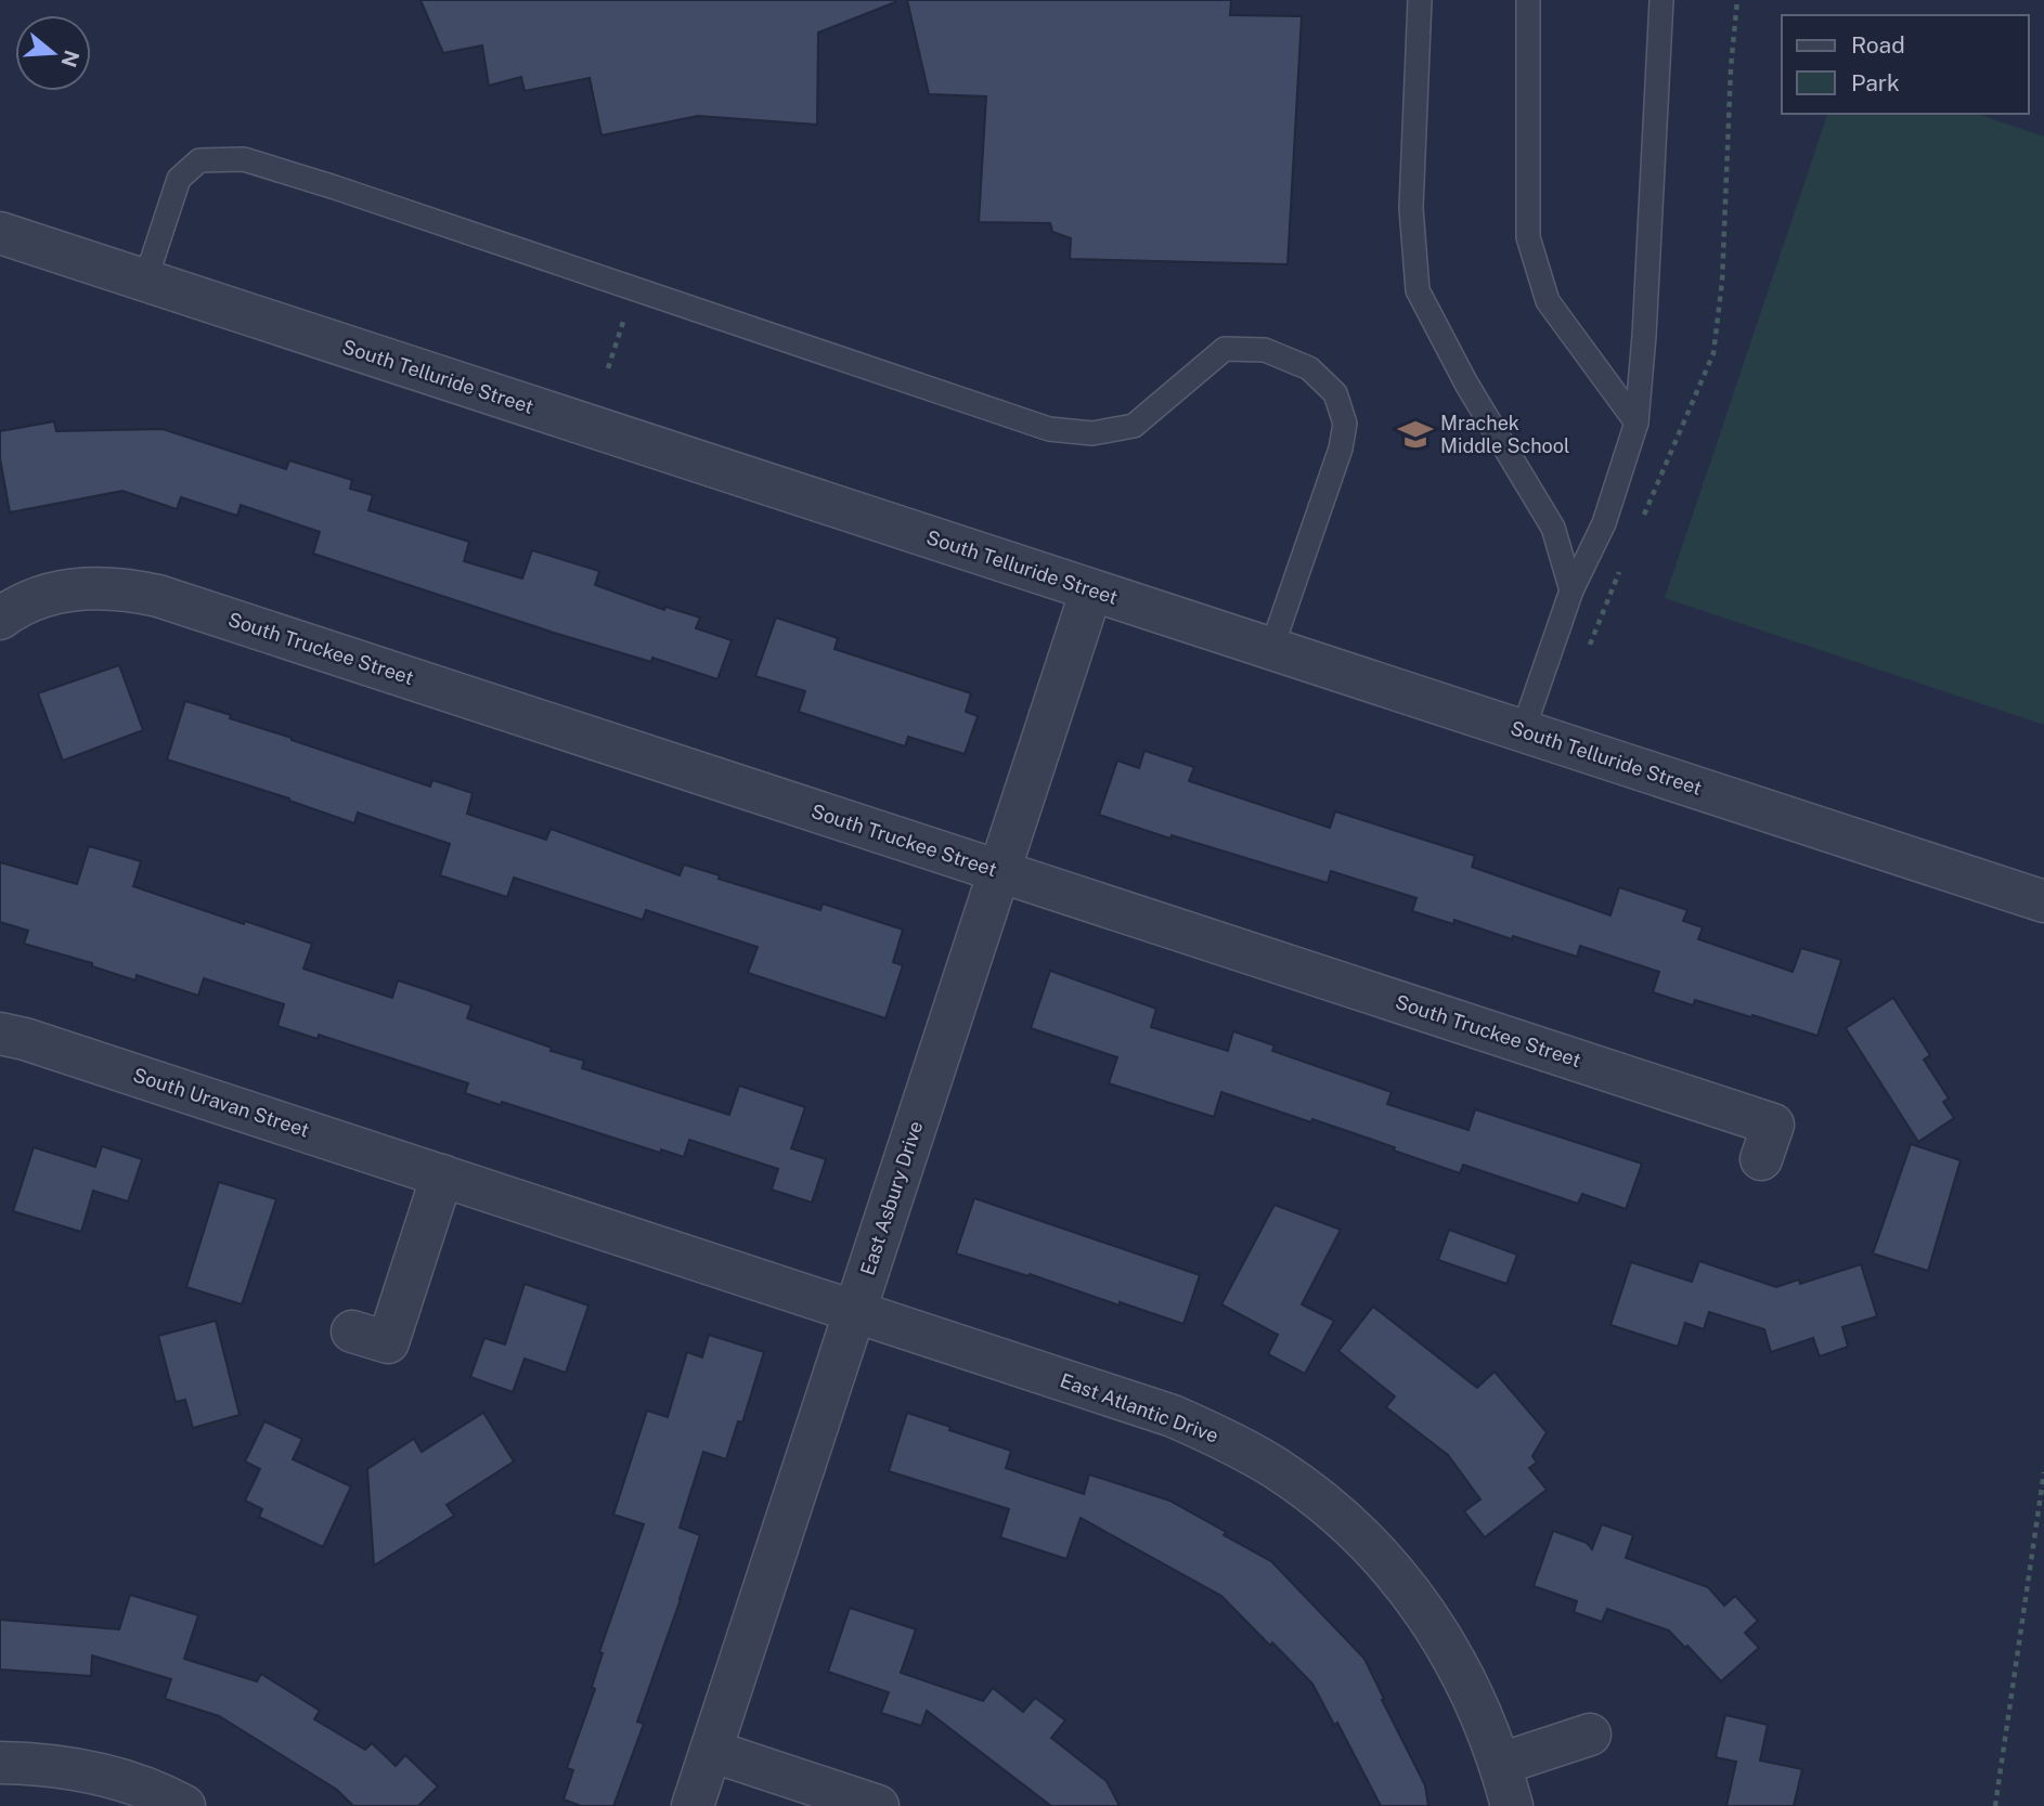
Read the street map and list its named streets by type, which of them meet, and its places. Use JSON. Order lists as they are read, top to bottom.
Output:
{
  "streets": {
    "street": [
      "South Telluride Street",
      "South Truckee Street",
      "South Uravan Street",
      "East Asbury Drive",
      "East Atlantic Drive"
    ]
  },
  "crossings": [
    ["South Telluride Street", "East Asbury Drive"],
    ["South Truckee Street", "East Asbury Drive"],
    ["South Uravan Street", "East Asbury Drive"],
    ["South Uravan Street", "East Atlantic Drive"],
    ["East Asbury Drive", "East Atlantic Drive"]
  ],
  "places": {
    "school or university": ["Mrachek Middle School"]
  },
  "legend": ["Road", "Park"],
  "north": "right"
}
